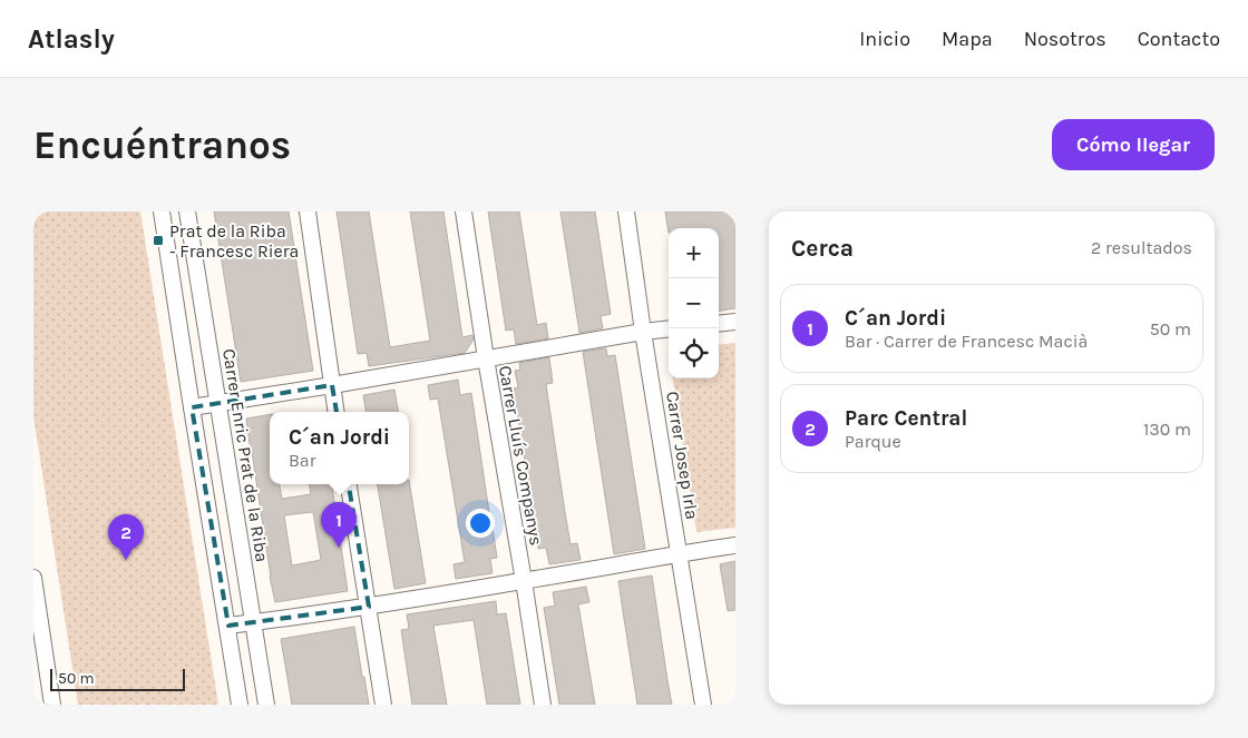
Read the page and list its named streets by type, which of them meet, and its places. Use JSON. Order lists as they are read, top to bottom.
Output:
{
  "streets": {
    "street": ["Carrer Enric Prat de la Riba", "Carrer Lluís Companys", "Carrer Josep Irla"]
  },
  "places": {
    "transit": ["Prat de la Riba - Francesc Riera"]
  },
  "scale_bar": "50 m",
  "page": {
    "header": "Atlasly",
    "nav": [
      "Inicio",
      "Mapa",
      "Nosotros",
      "Contacto"
    ],
    "buttons": "Cómo llegar",
    "title": "Encuéntranos",
    "heading": ["Cerca", "2 resultados"],
    "map_buttons": ["+", "−"],
    "list": [
      {
        "mark": "1",
        "name": "C´an Jordi",
        "note": "Bar · Carrer de Francesc Macià",
        "value": "50 m"
      },
      {
        "mark": "2",
        "name": "Parc Central",
        "note": "Parque",
        "value": "130 m"
      }
    ],
    "popup": ["C´an Jordi", "Bar"],
    "pins": ["1", "2"],
    "scale": "50 m"
  }
}
